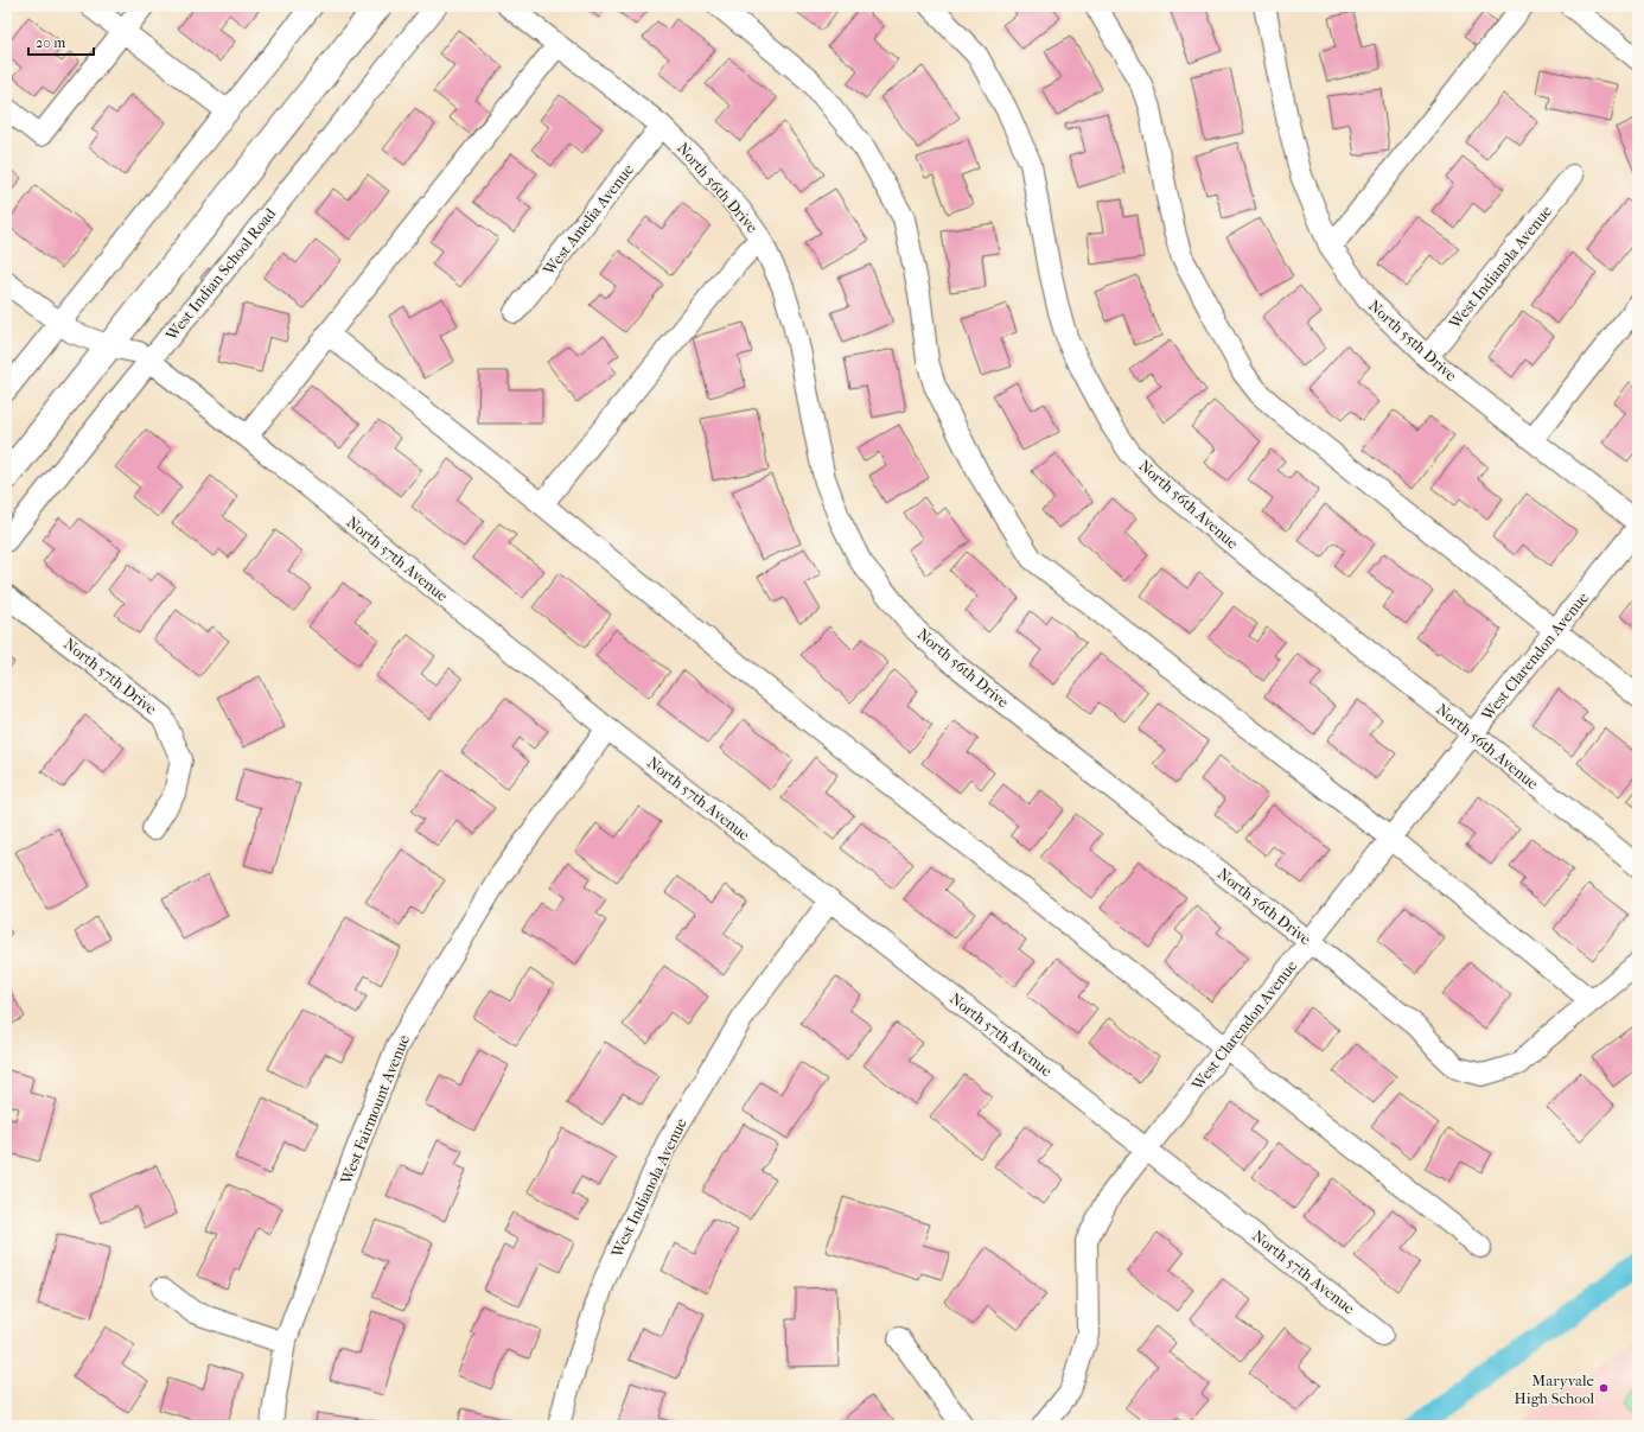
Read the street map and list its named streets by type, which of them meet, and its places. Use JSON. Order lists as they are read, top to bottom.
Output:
{
  "streets": {
    "street": [
      "North 56th Drive",
      "West Amelia Avenue",
      "West Indianola Avenue",
      "West Indian School Road",
      "North 55th Drive",
      "North 56th Avenue",
      "North 57th Avenue",
      "West Clarendon Avenue",
      "North 57th Drive",
      "West Fairmount Avenue"
    ]
  },
  "crossings": [
    ["North 56th Drive", "West Amelia Avenue"],
    ["North 56th Drive", "West Clarendon Avenue"],
    ["West Indianola Avenue", "North 55th Drive"],
    ["West Indianola Avenue", "North 57th Avenue"],
    ["West Indian School Road", "North 57th Avenue"],
    ["North 55th Drive", "West Clarendon Avenue"],
    ["North 56th Avenue", "West Clarendon Avenue"],
    ["North 57th Avenue", "West Clarendon Avenue"],
    ["North 57th Avenue", "West Fairmount Avenue"]
  ],
  "places": ["Maryvale High School"],
  "scale_bar": "20 m"
}
